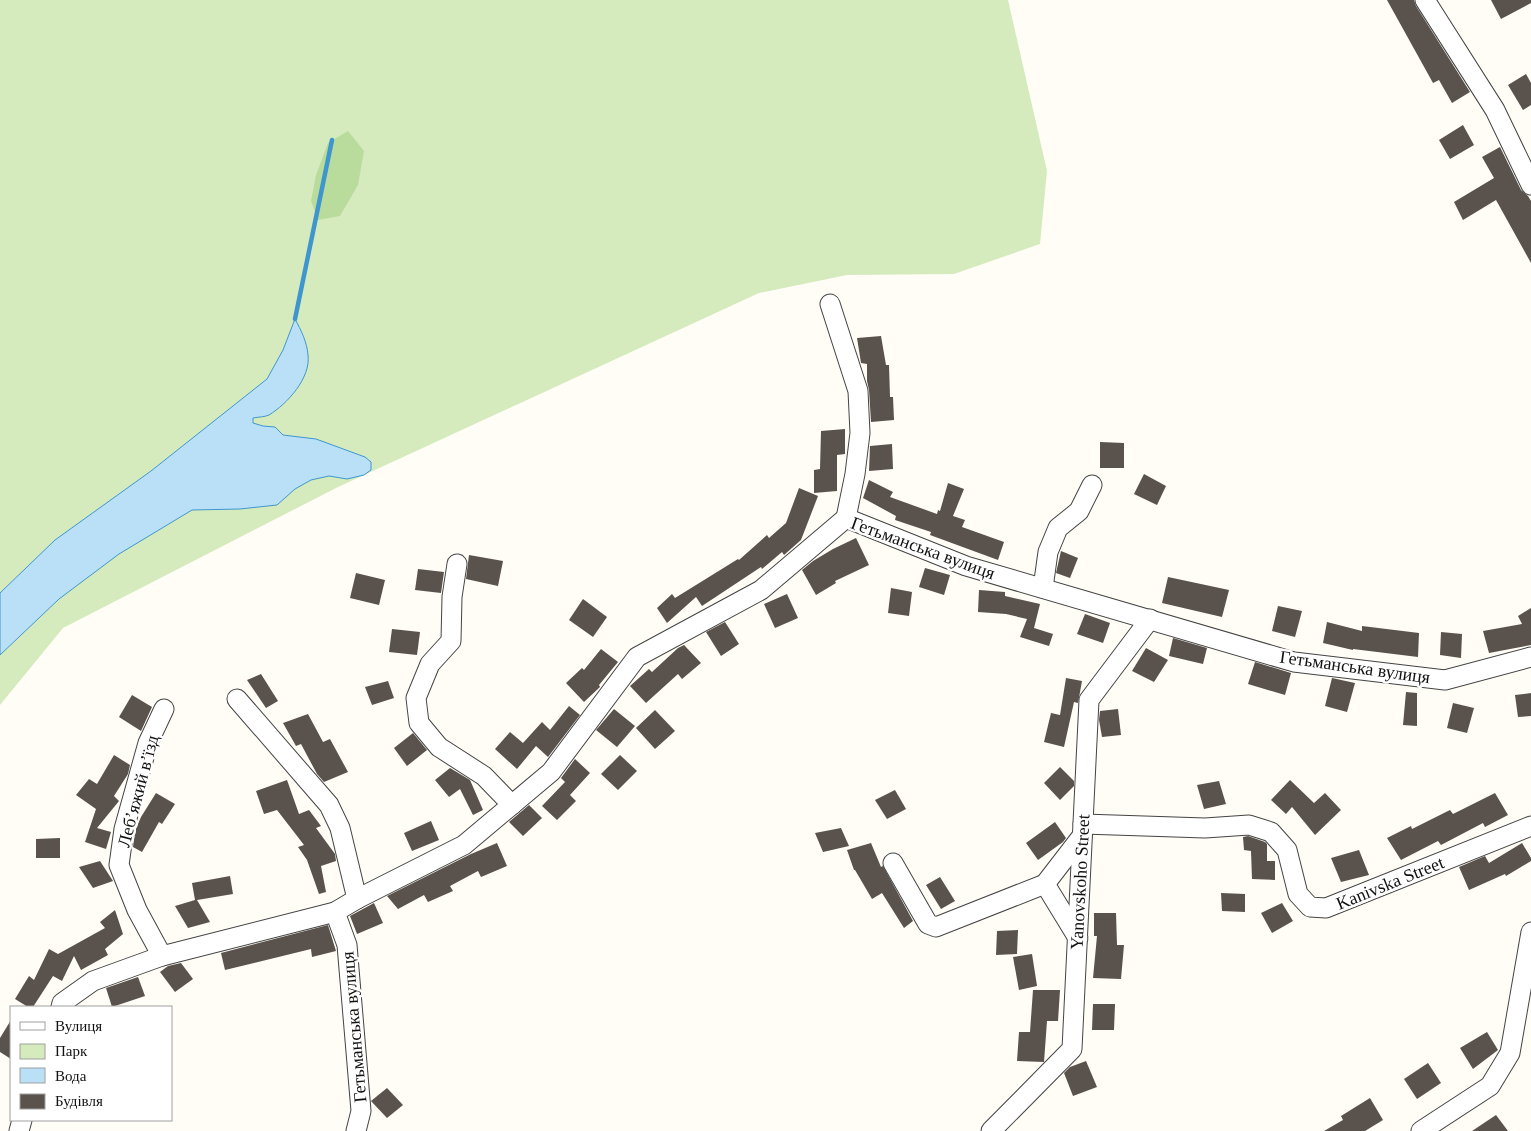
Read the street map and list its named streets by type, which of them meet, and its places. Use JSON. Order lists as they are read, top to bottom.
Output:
{
  "streets": {
    "street": [
      "Гетьманська вулиця",
      "Леб’яжий в’їзд",
      "Yanovskoho Street",
      "Kanivska Street"
    ]
  },
  "crossings": [
    ["Гетьманська вулиця", "Yanovskoho Street"],
    ["Yanovskoho Street", "Kanivska Street"]
  ],
  "legend": [
    "Вулиця",
    "Парк",
    "Вода",
    "Будівля"
  ]
}
